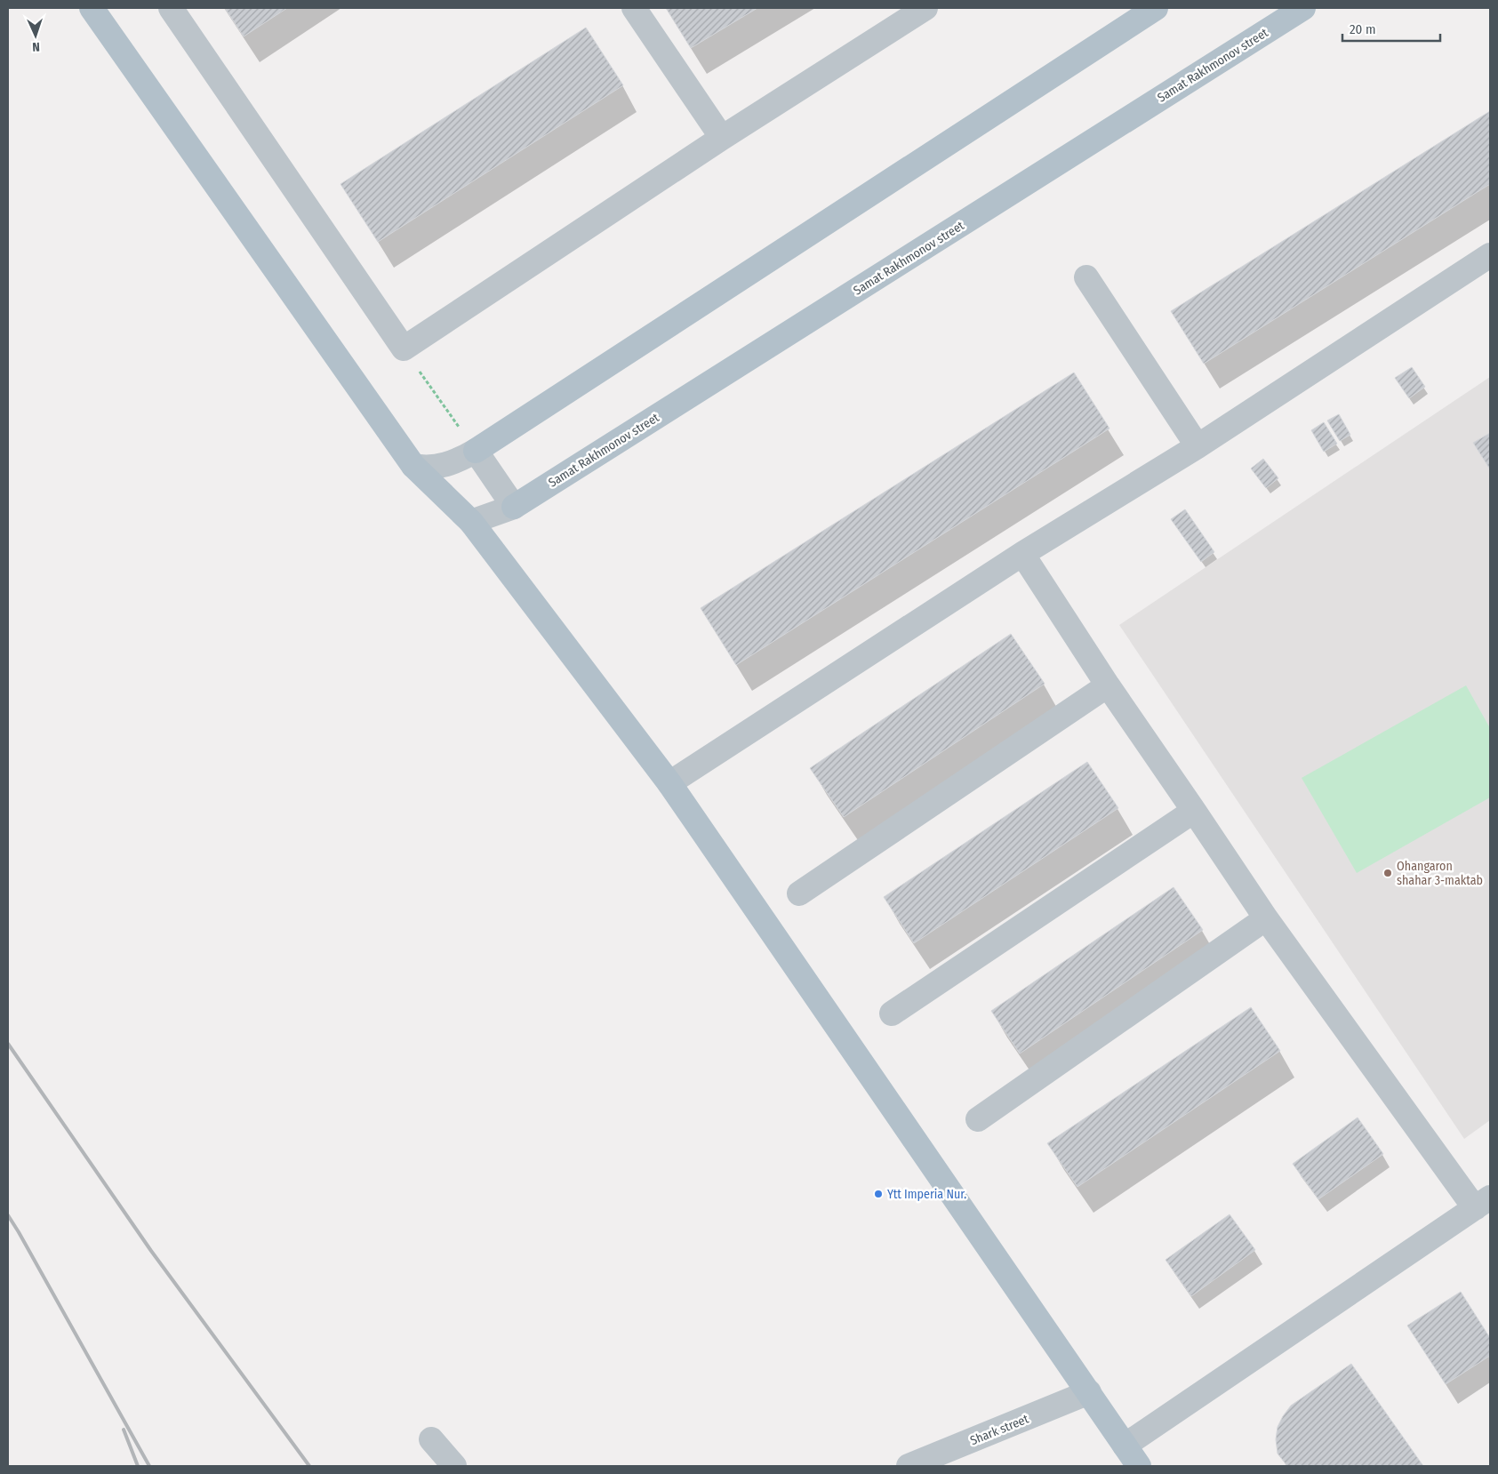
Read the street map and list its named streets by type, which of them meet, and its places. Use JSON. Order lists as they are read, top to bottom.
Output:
{
  "streets": {
    "main road": ["Samat Rakhmonov street"],
    "street": ["Shark street"]
  },
  "places": ["Ohangaron shahar 3-maktab", "Ytt Imperia Nur."],
  "scale_bar": "20 m",
  "north": "bottom"
}
